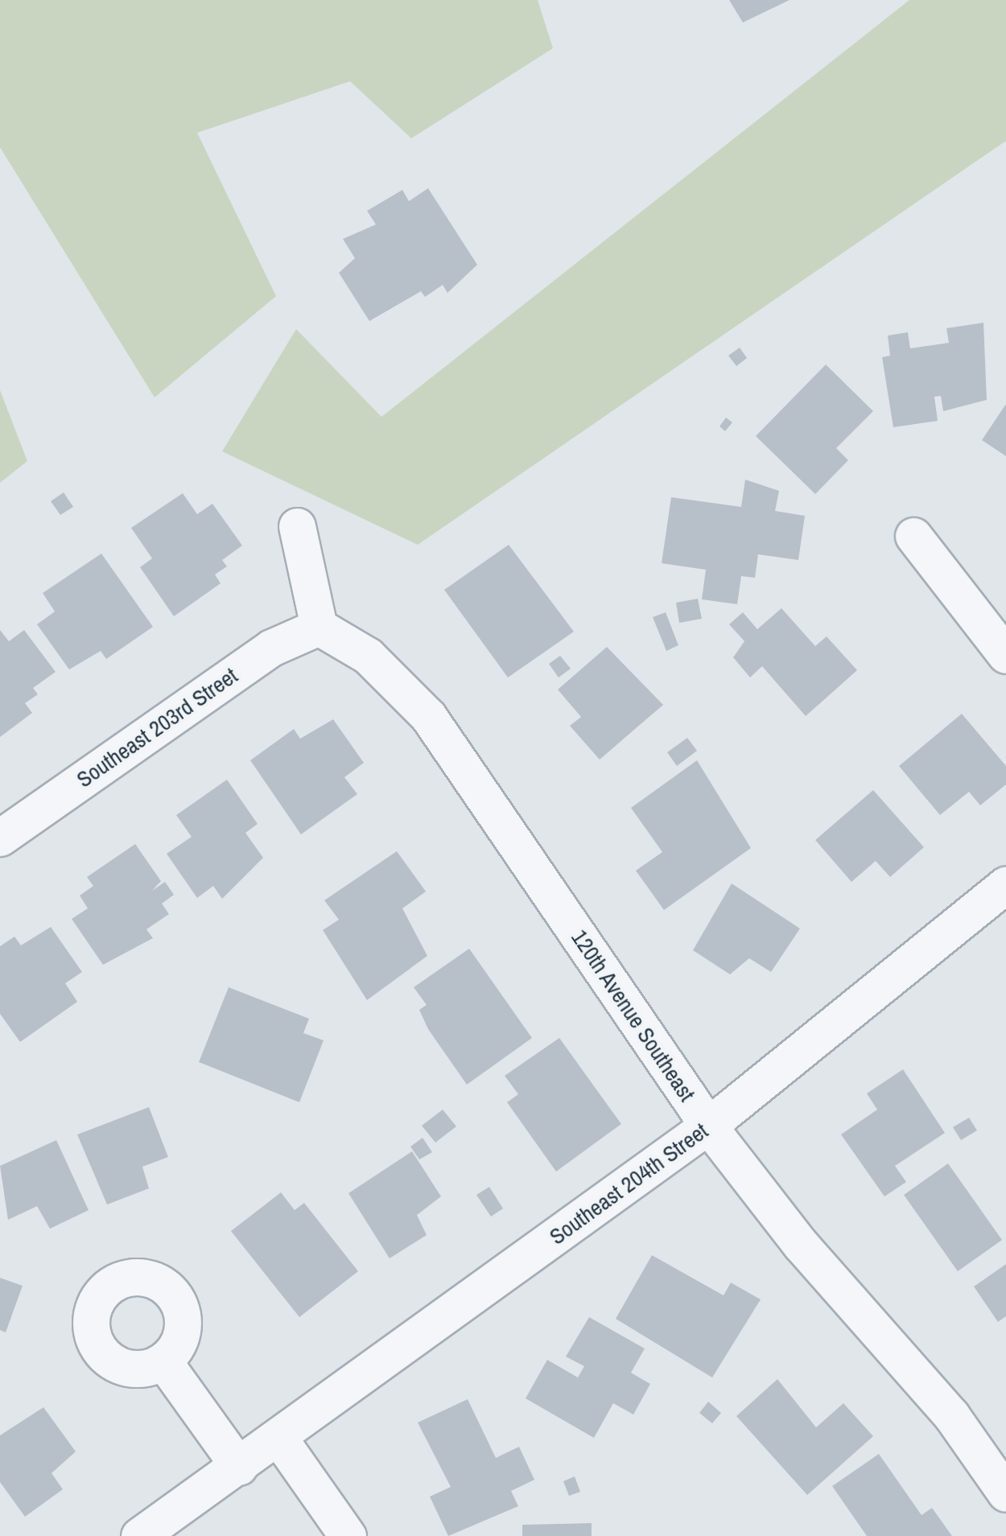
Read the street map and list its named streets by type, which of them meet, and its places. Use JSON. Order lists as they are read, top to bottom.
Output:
{
  "streets": {
    "street": ["Southeast 203rd Street", "120th Avenue Southeast", "Southeast 204th Street"]
  },
  "crossings": [
    ["Southeast 203rd Street", "120th Avenue Southeast"],
    ["120th Avenue Southeast", "Southeast 204th Street"]
  ]
}
